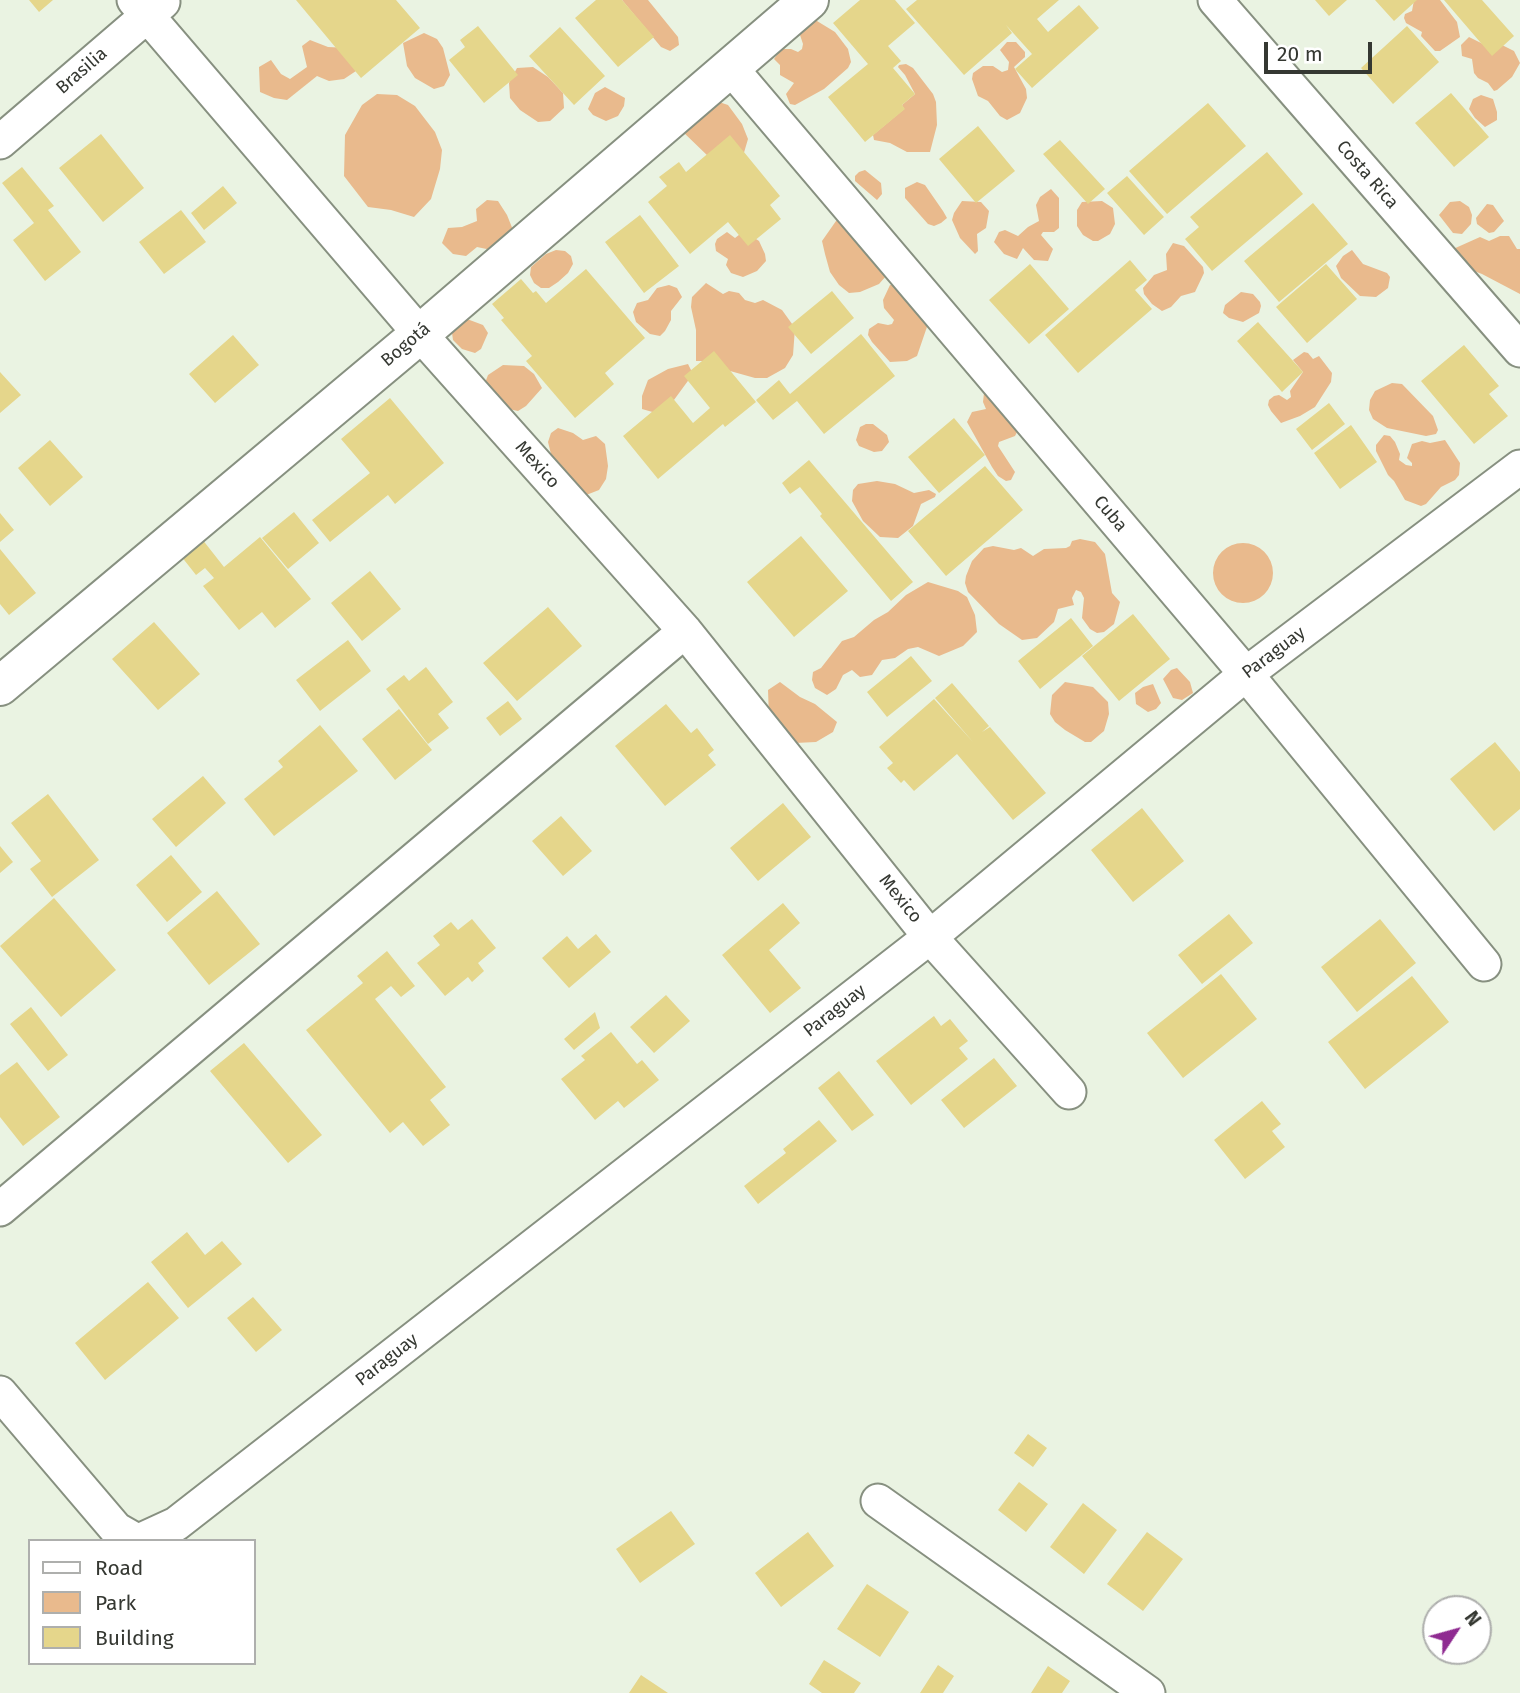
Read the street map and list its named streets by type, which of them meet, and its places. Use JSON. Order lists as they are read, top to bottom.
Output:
{
  "streets": {
    "street": [
      "Brasilia",
      "Costa Rica",
      "Bogotá",
      "Mexico",
      "Cuba",
      "Paraguay"
    ]
  },
  "crossings": [
    ["Brasilia", "Mexico"],
    ["Bogotá", "Mexico"],
    ["Bogotá", "Cuba"],
    ["Mexico", "Paraguay"],
    ["Cuba", "Paraguay"]
  ],
  "legend": ["Road", "Park", "Building"],
  "scale_bar": "20 m",
  "north": "top right"
}
